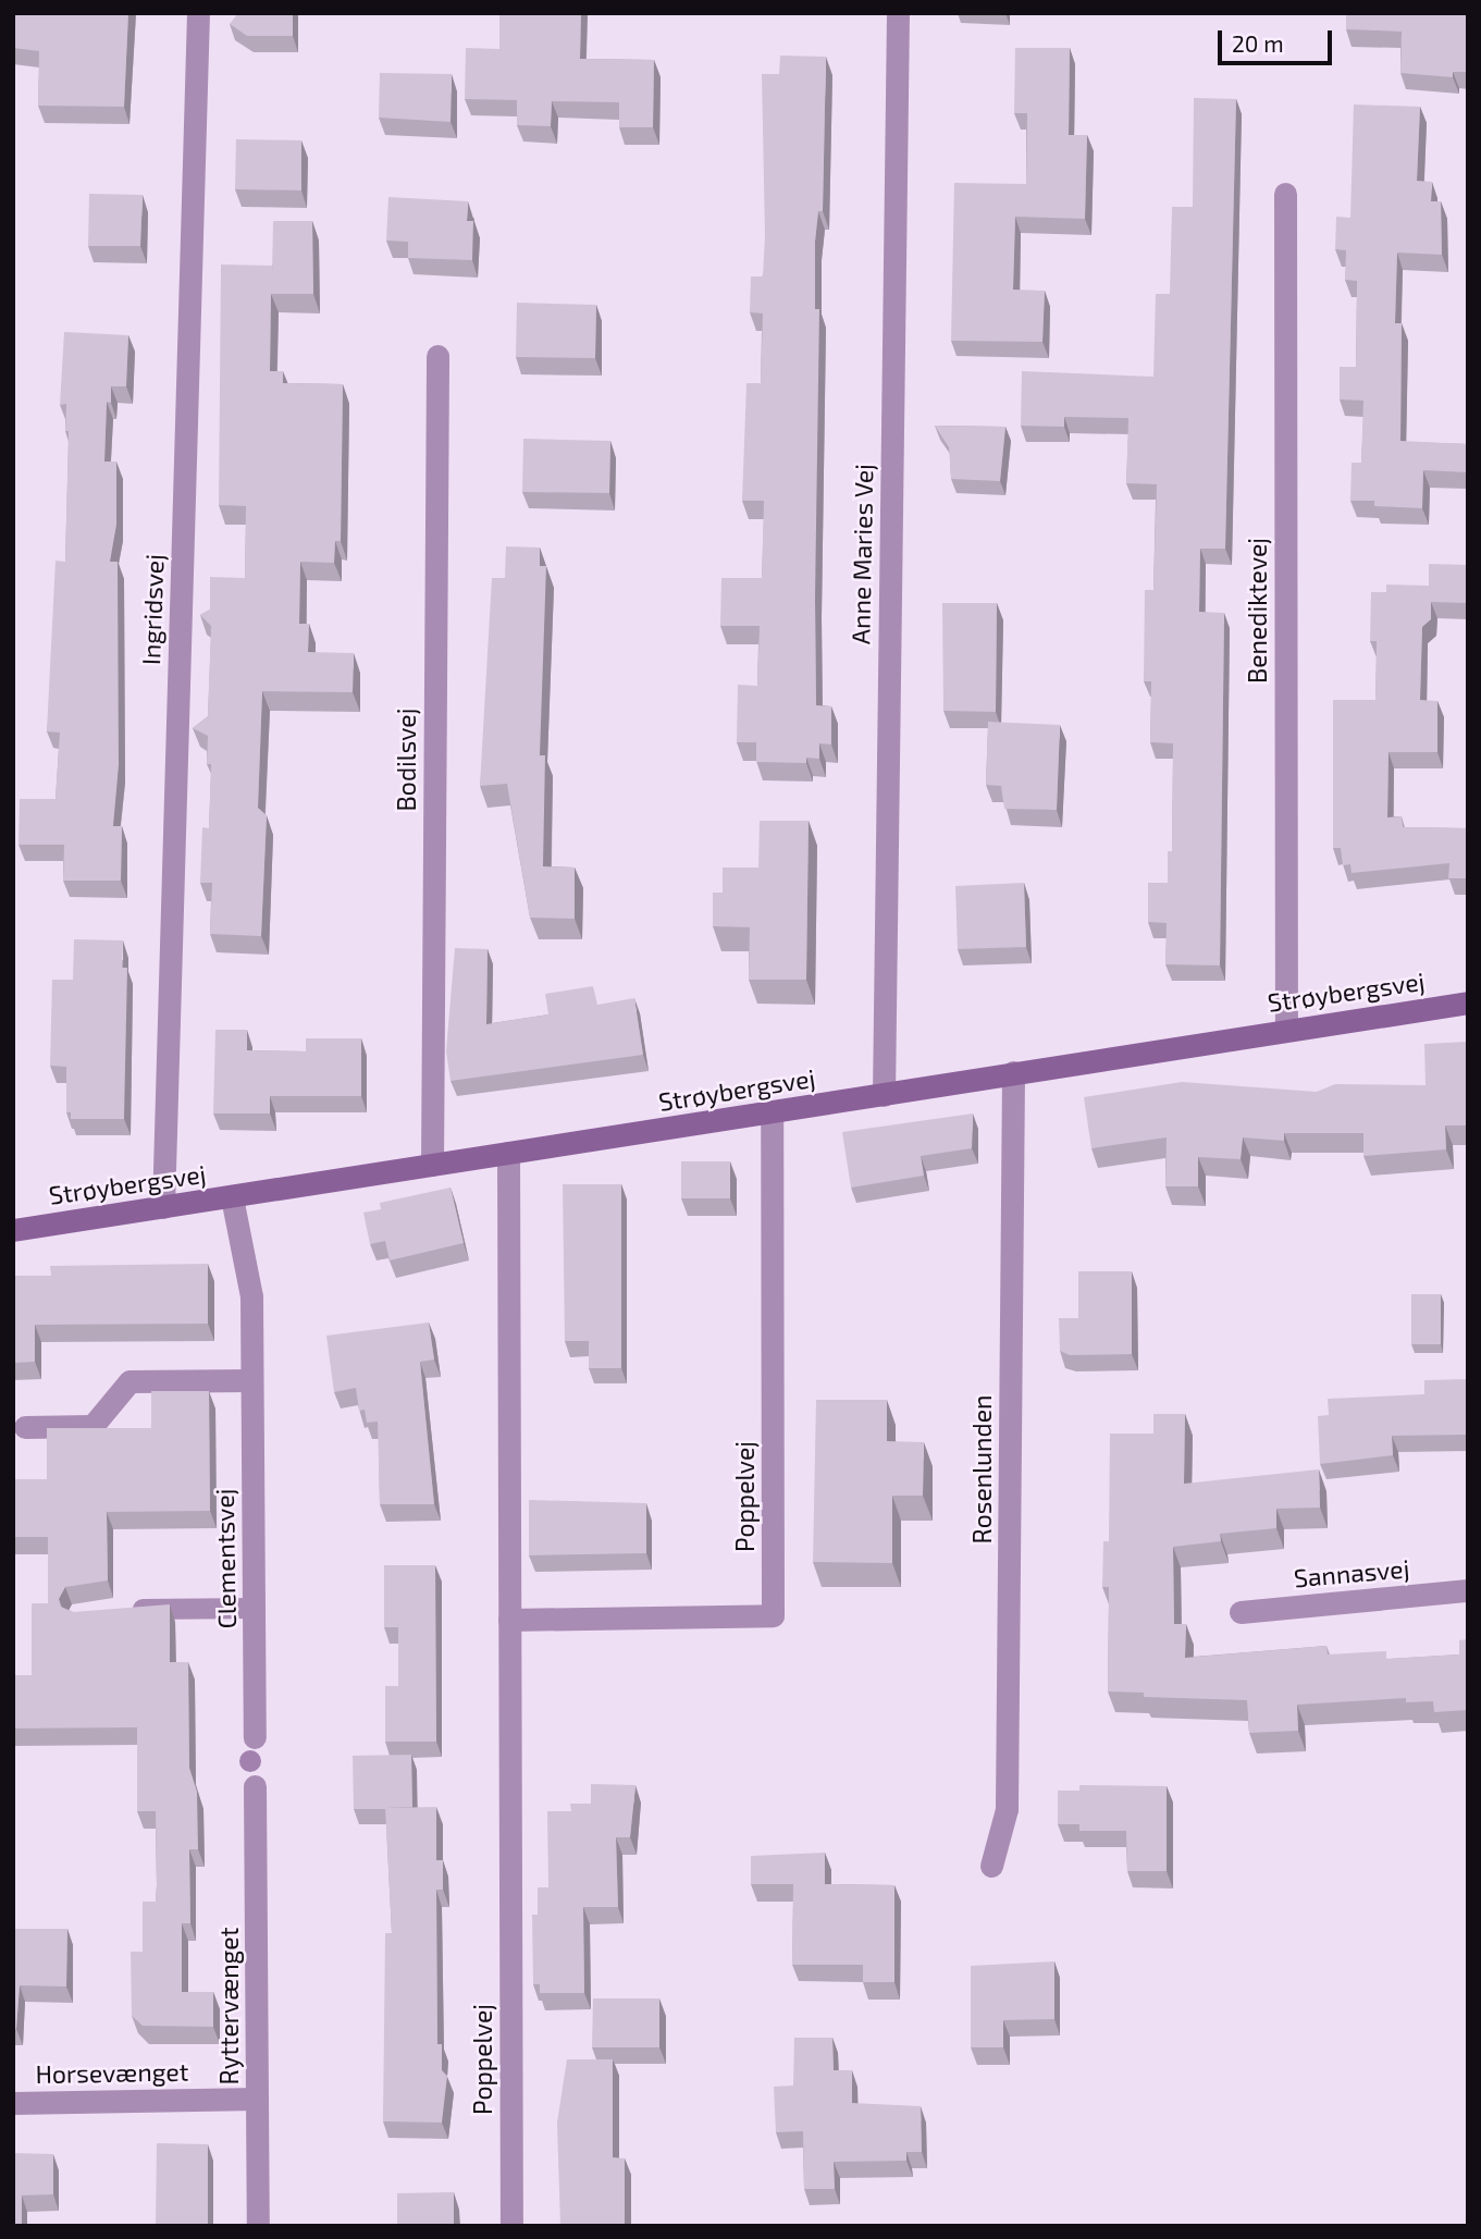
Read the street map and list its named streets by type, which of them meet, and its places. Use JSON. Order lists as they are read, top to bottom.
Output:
{
  "streets": {
    "street": [
      "Anne Maries Vej",
      "Ingridsvej",
      "Benediktevej",
      "Bodilsvej",
      "Strøybergsvej",
      "Rosenlunden",
      "Poppelvej",
      "Clementsvej",
      "Sannasvej",
      "Ryttervænget",
      "Horsevænget"
    ]
  },
  "crossings": [
    ["Anne Maries Vej", "Strøybergsvej"],
    ["Ingridsvej", "Strøybergsvej"],
    ["Benediktevej", "Strøybergsvej"],
    ["Bodilsvej", "Strøybergsvej"],
    ["Strøybergsvej", "Rosenlunden"],
    ["Strøybergsvej", "Poppelvej"],
    ["Strøybergsvej", "Clementsvej"],
    ["Ryttervænget", "Horsevænget"]
  ],
  "scale_bar": "20 m"
}
